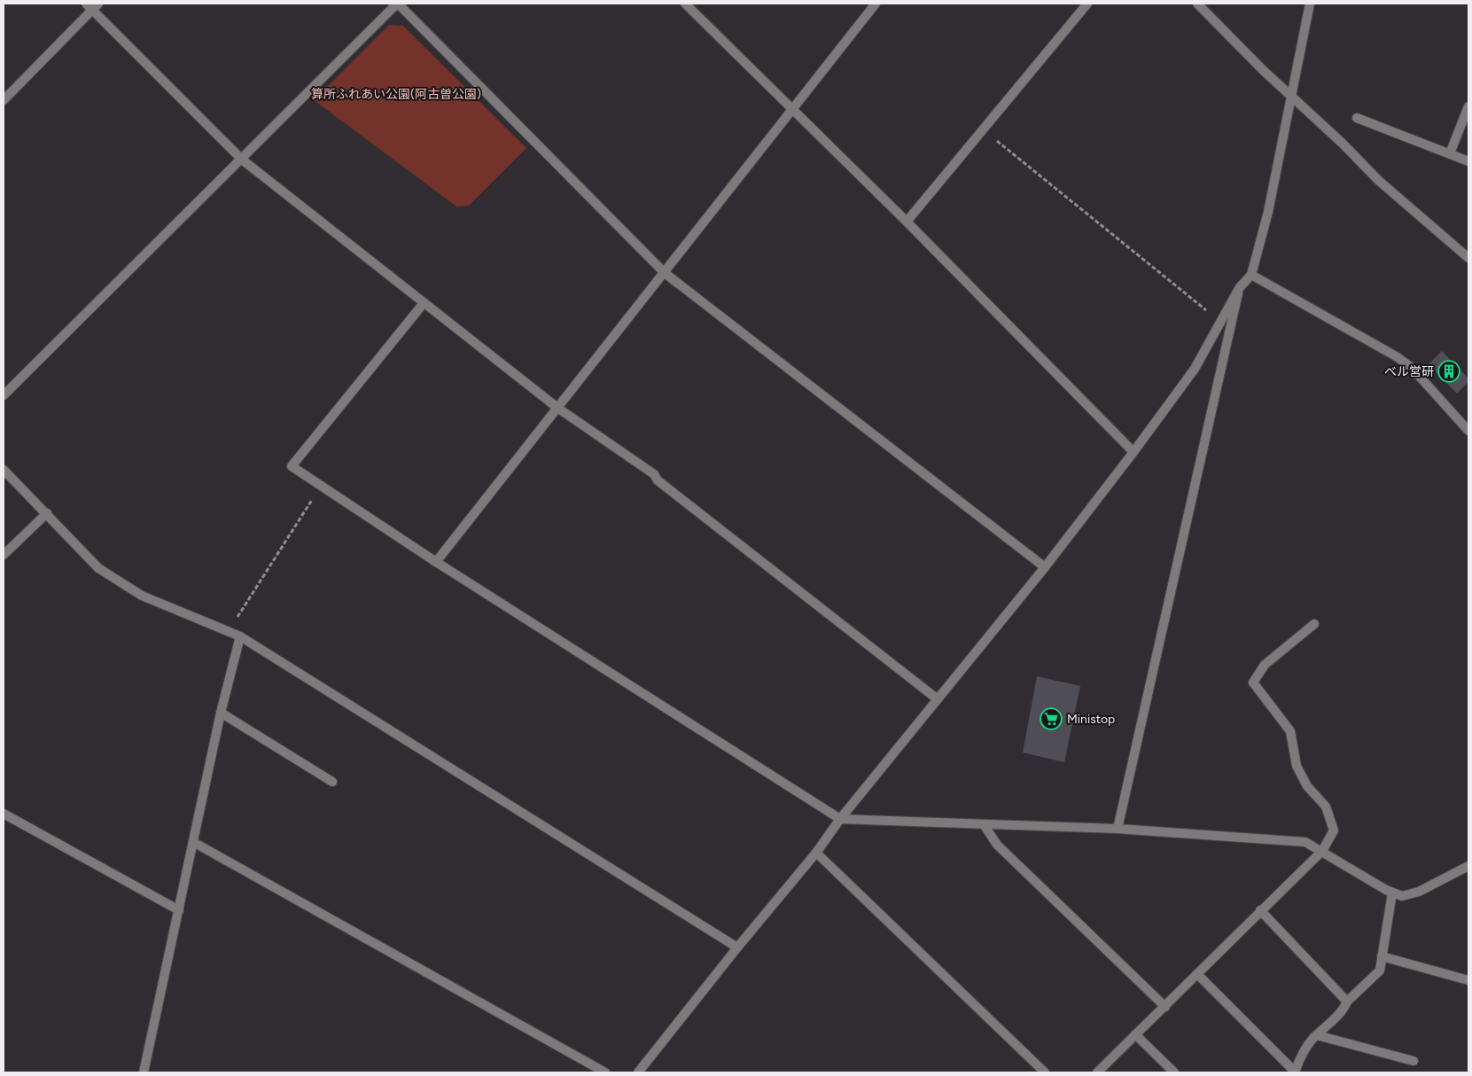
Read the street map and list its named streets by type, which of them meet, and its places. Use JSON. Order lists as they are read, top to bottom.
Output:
{
  "parks": ["算所ふれあい公園(阿古曽公園)"],
  "places": {
    "building": ["べル営研"],
    "supermarket": ["Ministop"]
  }
}
